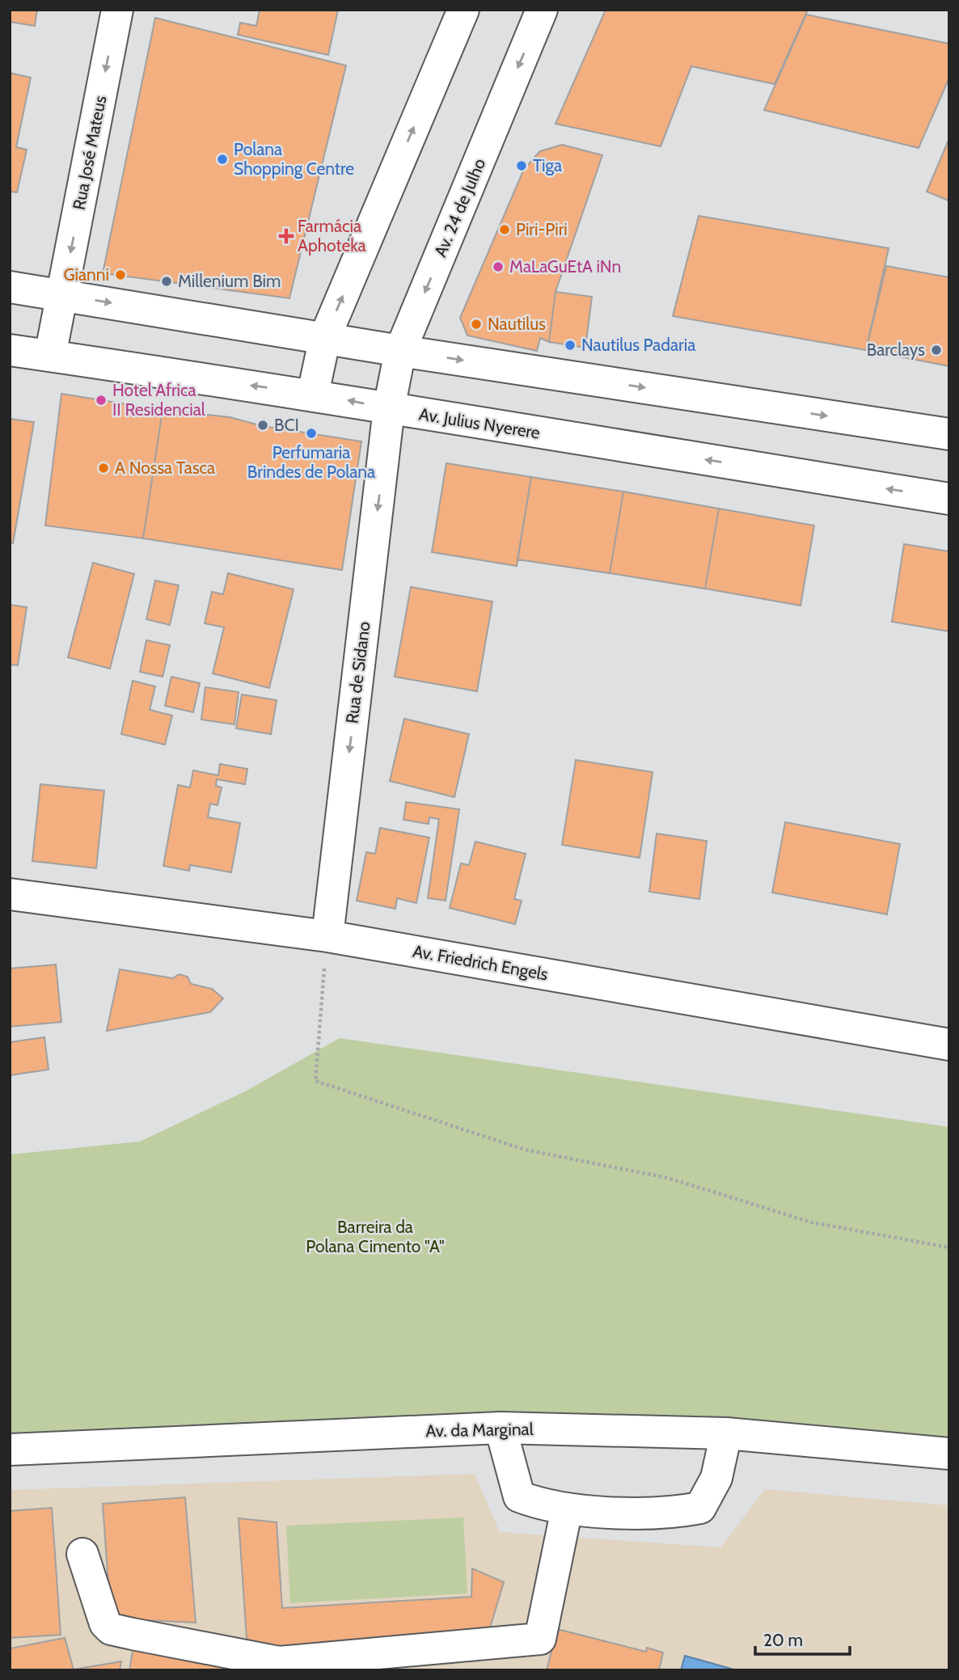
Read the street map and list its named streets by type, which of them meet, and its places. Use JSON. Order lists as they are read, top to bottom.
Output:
{
  "streets": {
    "main road": [
      "Rua José Mateus",
      "Av. 24 de Julho",
      "Av. Julius Nyerere",
      "Rua de Sidano",
      "Av. Friedrich Engels",
      "Av. da Marginal"
    ]
  },
  "crossings": [
    ["Rua José Mateus", "Av. Julius Nyerere"],
    ["Av. 24 de Julho", "Av. Julius Nyerere"],
    ["Av. 24 de Julho", "Rua de Sidano"],
    ["Av. Julius Nyerere", "Rua de Sidano"],
    ["Rua de Sidano", "Av. Friedrich Engels"]
  ],
  "one_way": ["Rua José Mateus", "Rua de Sidano"],
  "parks": ["Barreira da Polana Cimento \"A\""],
  "places": {
    "other": [
      "Polana Shopping Centre",
      "Tiga",
      "Piri-Piri",
      "MaLaGuEtA iNn",
      "Gianni",
      "Millenium Bim",
      "Nautilus",
      "Nautilus Padaria",
      "Barclays",
      "Hotel Africa II Residencial",
      "BCI",
      "Perfumaria Brindes de Polana",
      "A Nossa Tasca"
    ],
    "health": ["Farmácia Aphoteka"]
  },
  "scale_bar": "20 m"
}
